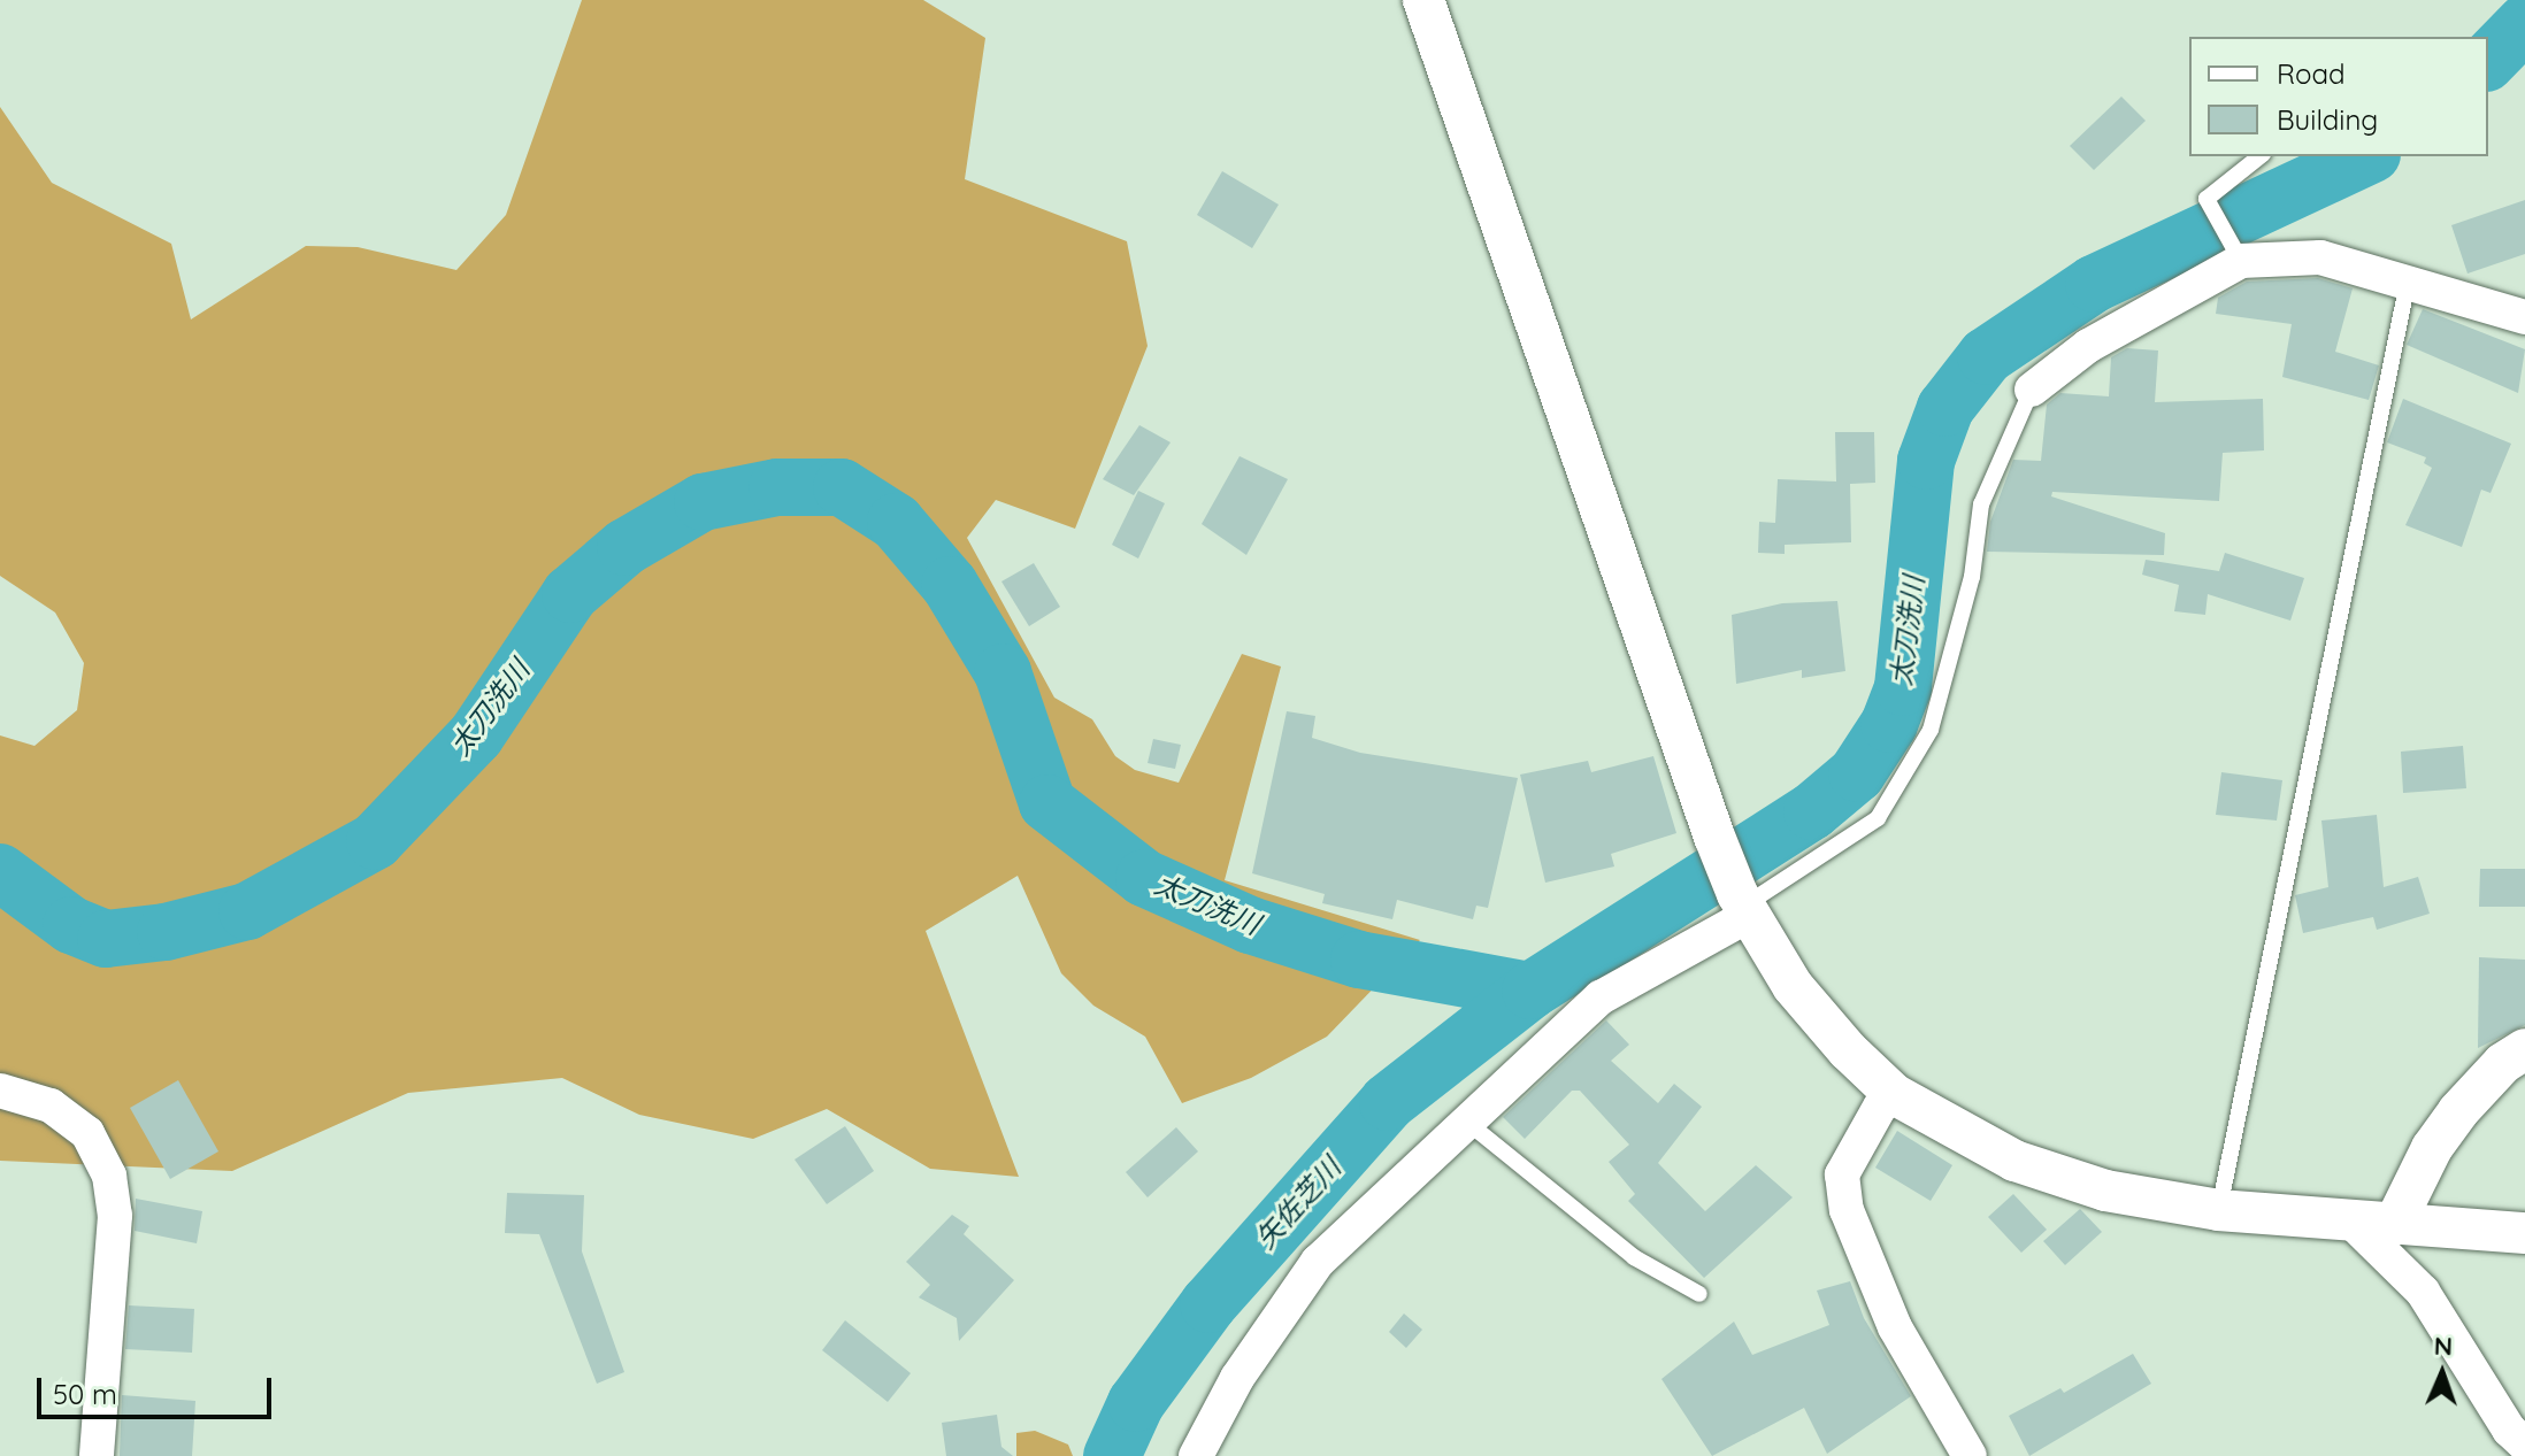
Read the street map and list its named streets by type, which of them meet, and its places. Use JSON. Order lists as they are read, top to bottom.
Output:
{
  "water": ["太刀洗川", "矢佐芝川"],
  "legend": ["Road", "Building"],
  "scale_bar": "50 m",
  "north": "top"
}
